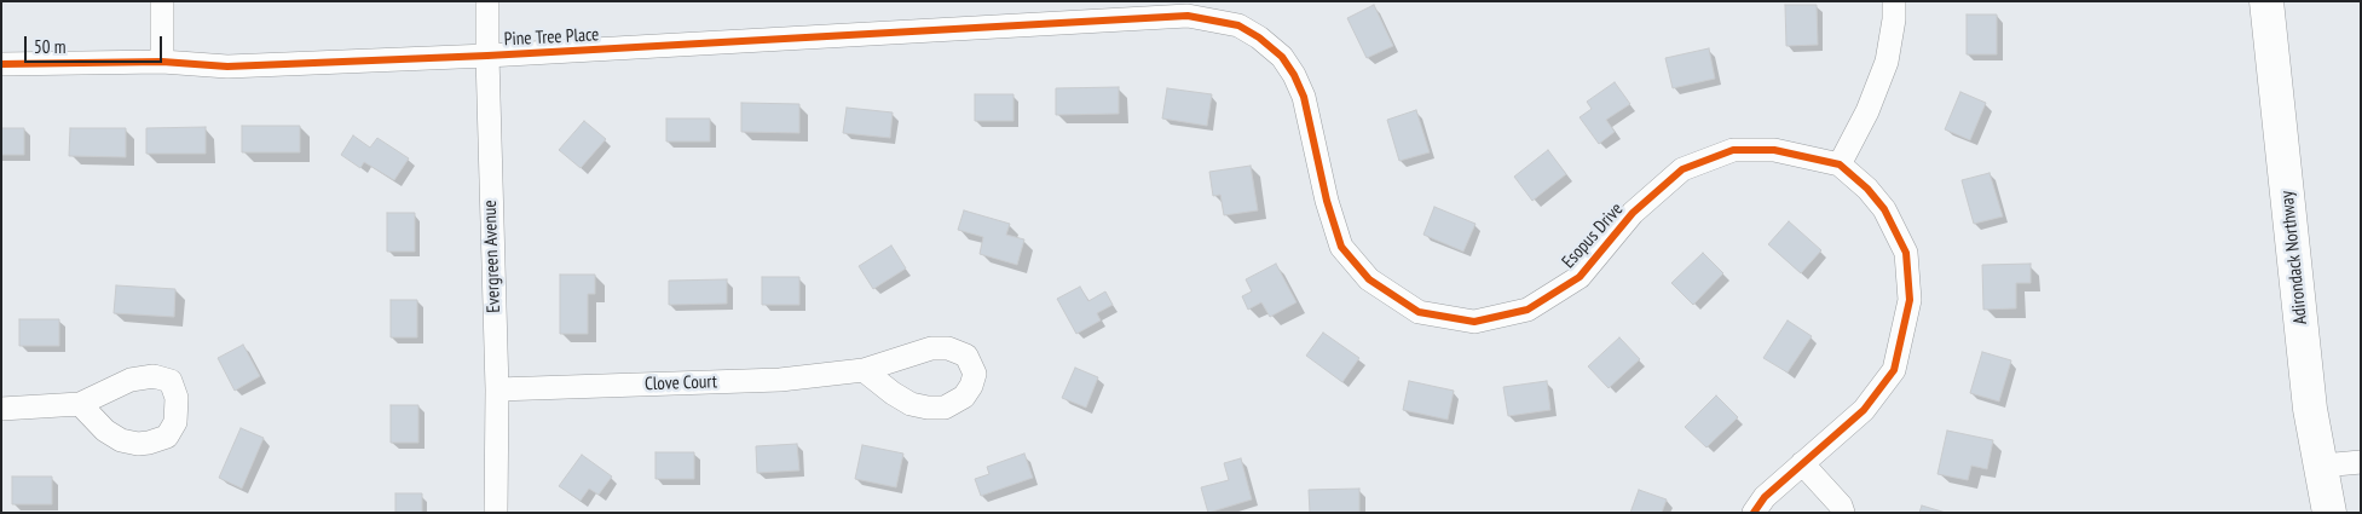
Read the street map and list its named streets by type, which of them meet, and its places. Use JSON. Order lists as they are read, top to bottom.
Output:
{
  "streets": {
    "highway": ["Adirondack Northway"],
    "street": [
      "Pine Tree Place",
      "Esopus Drive",
      "Evergreen Avenue",
      "Clove Court"
    ]
  },
  "crossings": [
    ["Pine Tree Place", "Esopus Drive"],
    ["Pine Tree Place", "Evergreen Avenue"],
    ["Evergreen Avenue", "Clove Court"]
  ],
  "scale_bar": "50 m"
}
